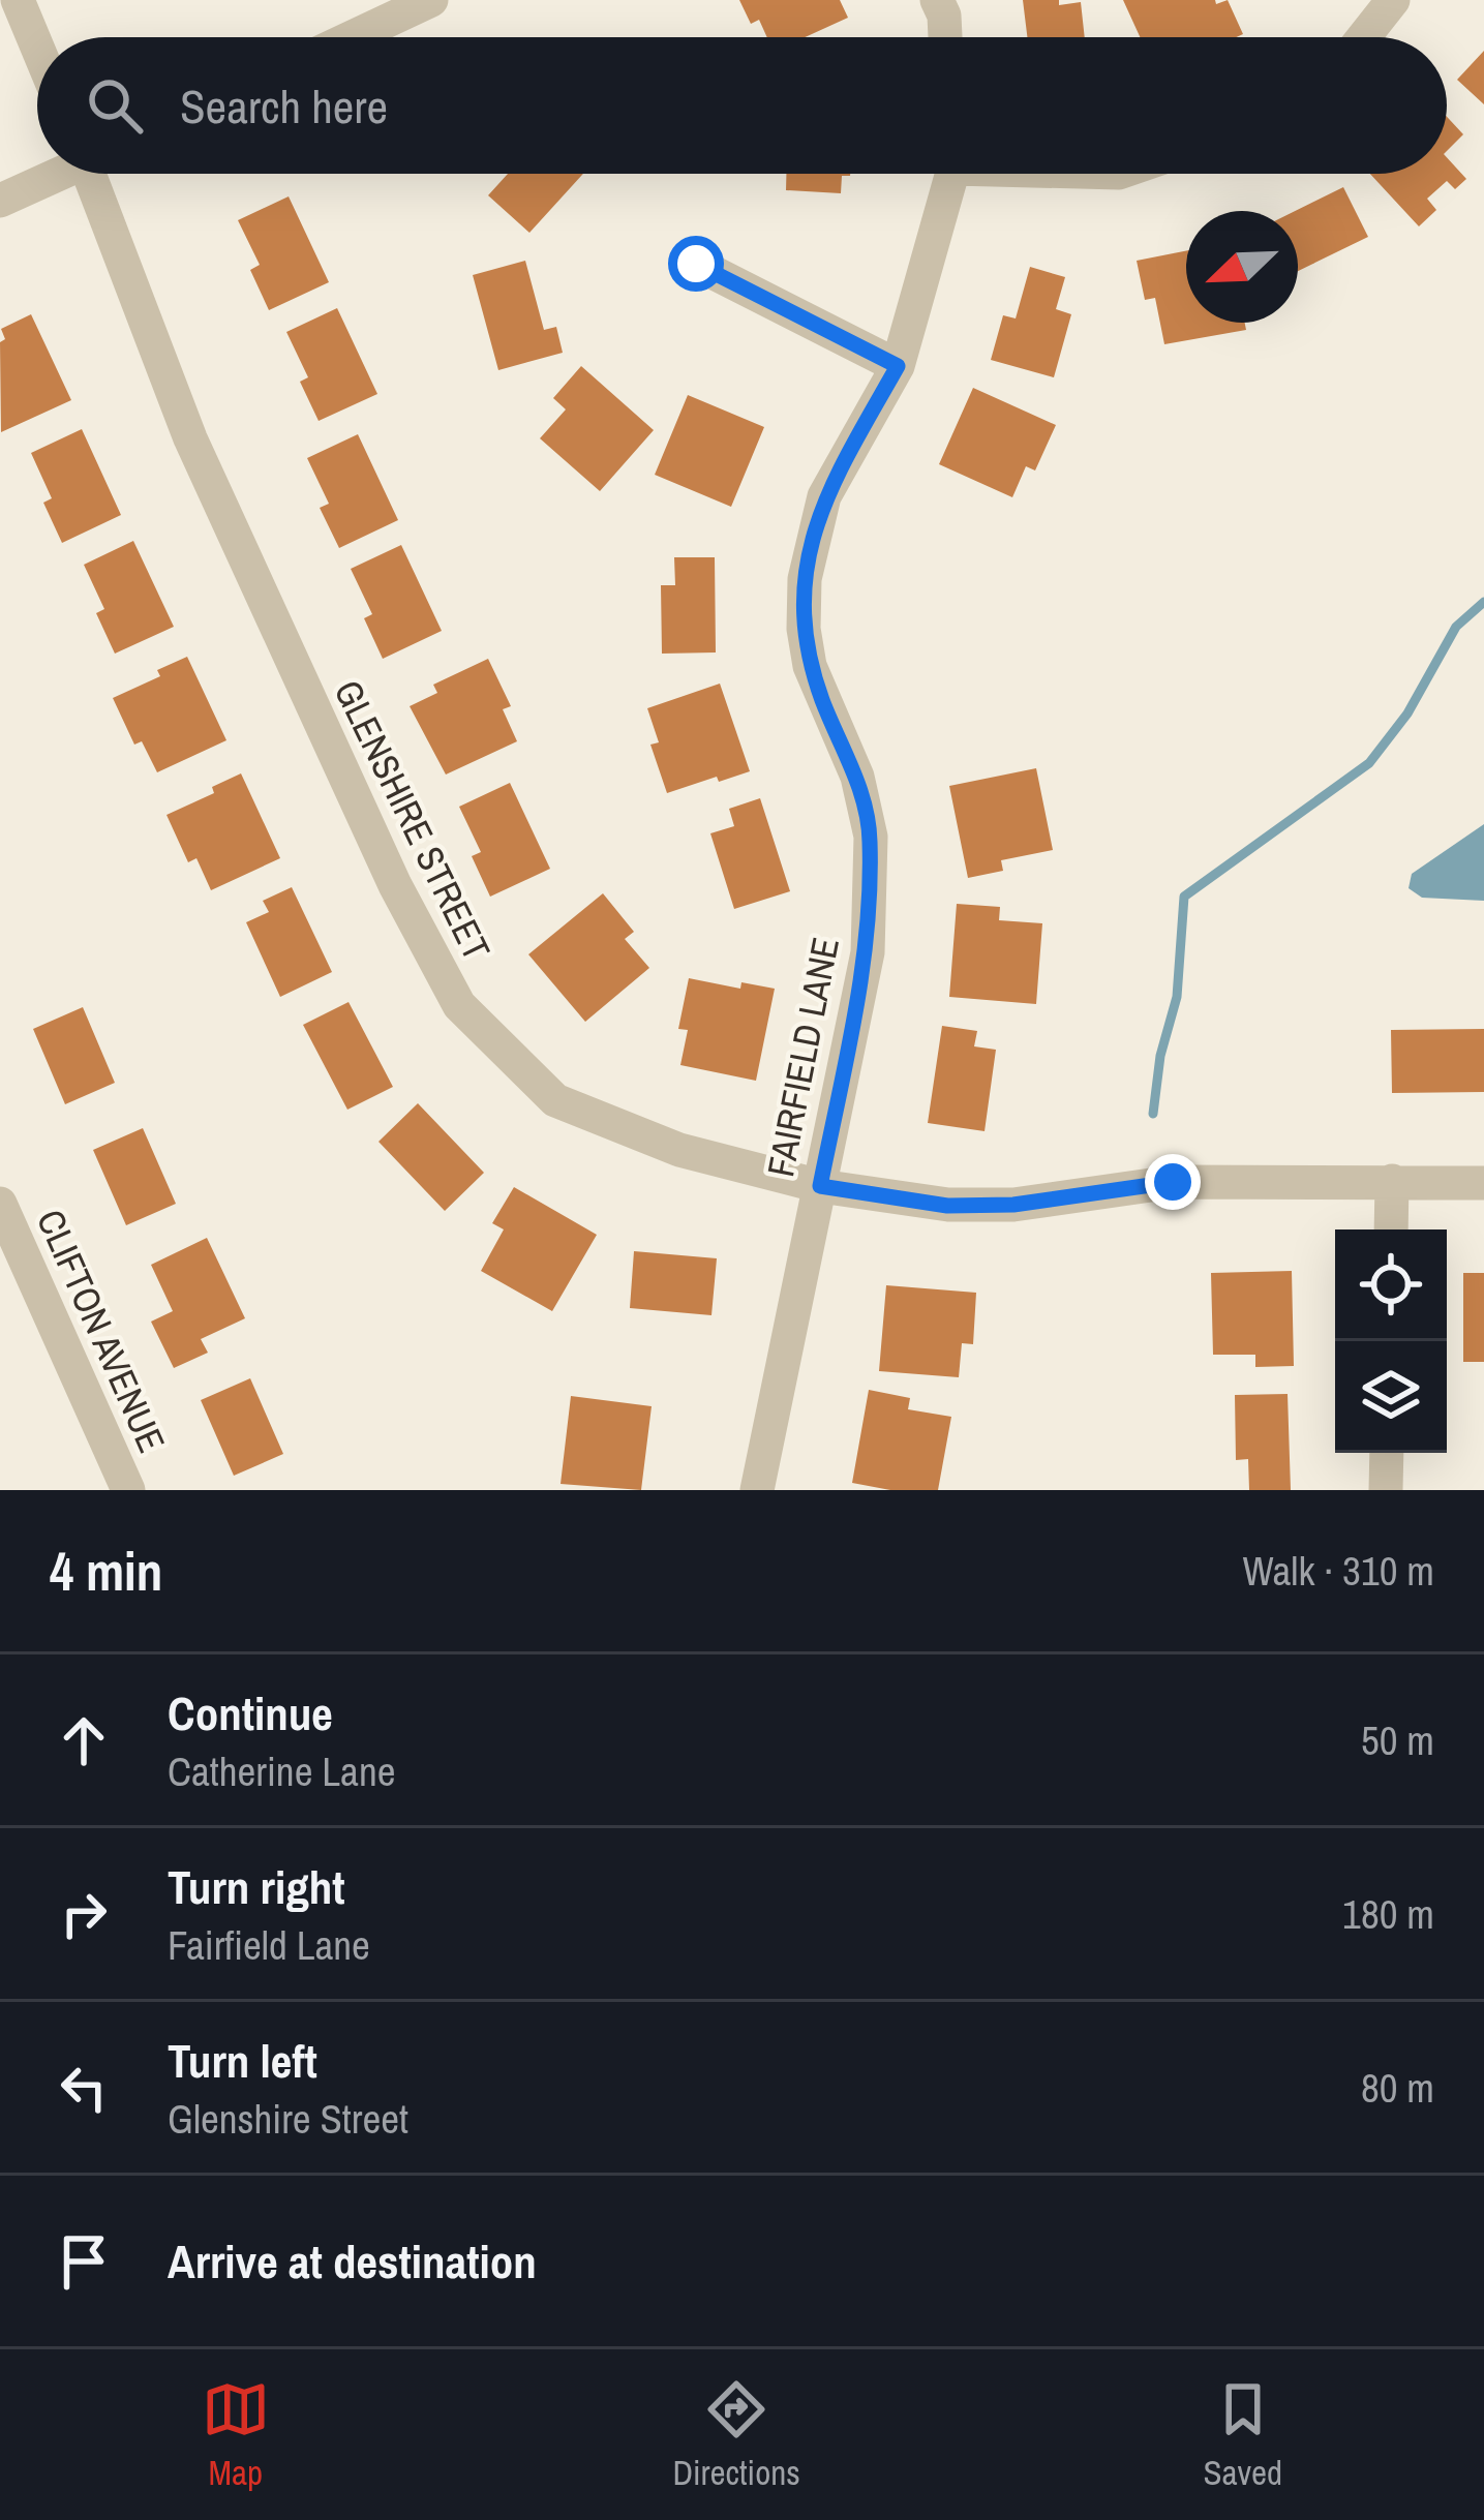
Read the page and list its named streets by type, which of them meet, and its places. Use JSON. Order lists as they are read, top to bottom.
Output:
{
  "streets": {
    "street": ["GLENSHIRE STREET", "FAIRFIELD LANE", "CLIFTON AVENUE"]
  },
  "crossings": [
    ["GLENSHIRE STREET", "FAIRFIELD LANE"]
  ],
  "north": "bottom left",
  "page": {
    "search": "Search here",
    "heading": ["4 min", "Walk · 310 m"],
    "list": [
      ["Continue", "Catherine Lane", "50 m"],
      ["Turn right", "Fairfield Lane", "180 m"],
      ["Turn left", "Glenshire Street", "80 m"],
      "Arrive at destination"
    ],
    "nav": ["Map", "Directions", "Saved"]
  }
}
